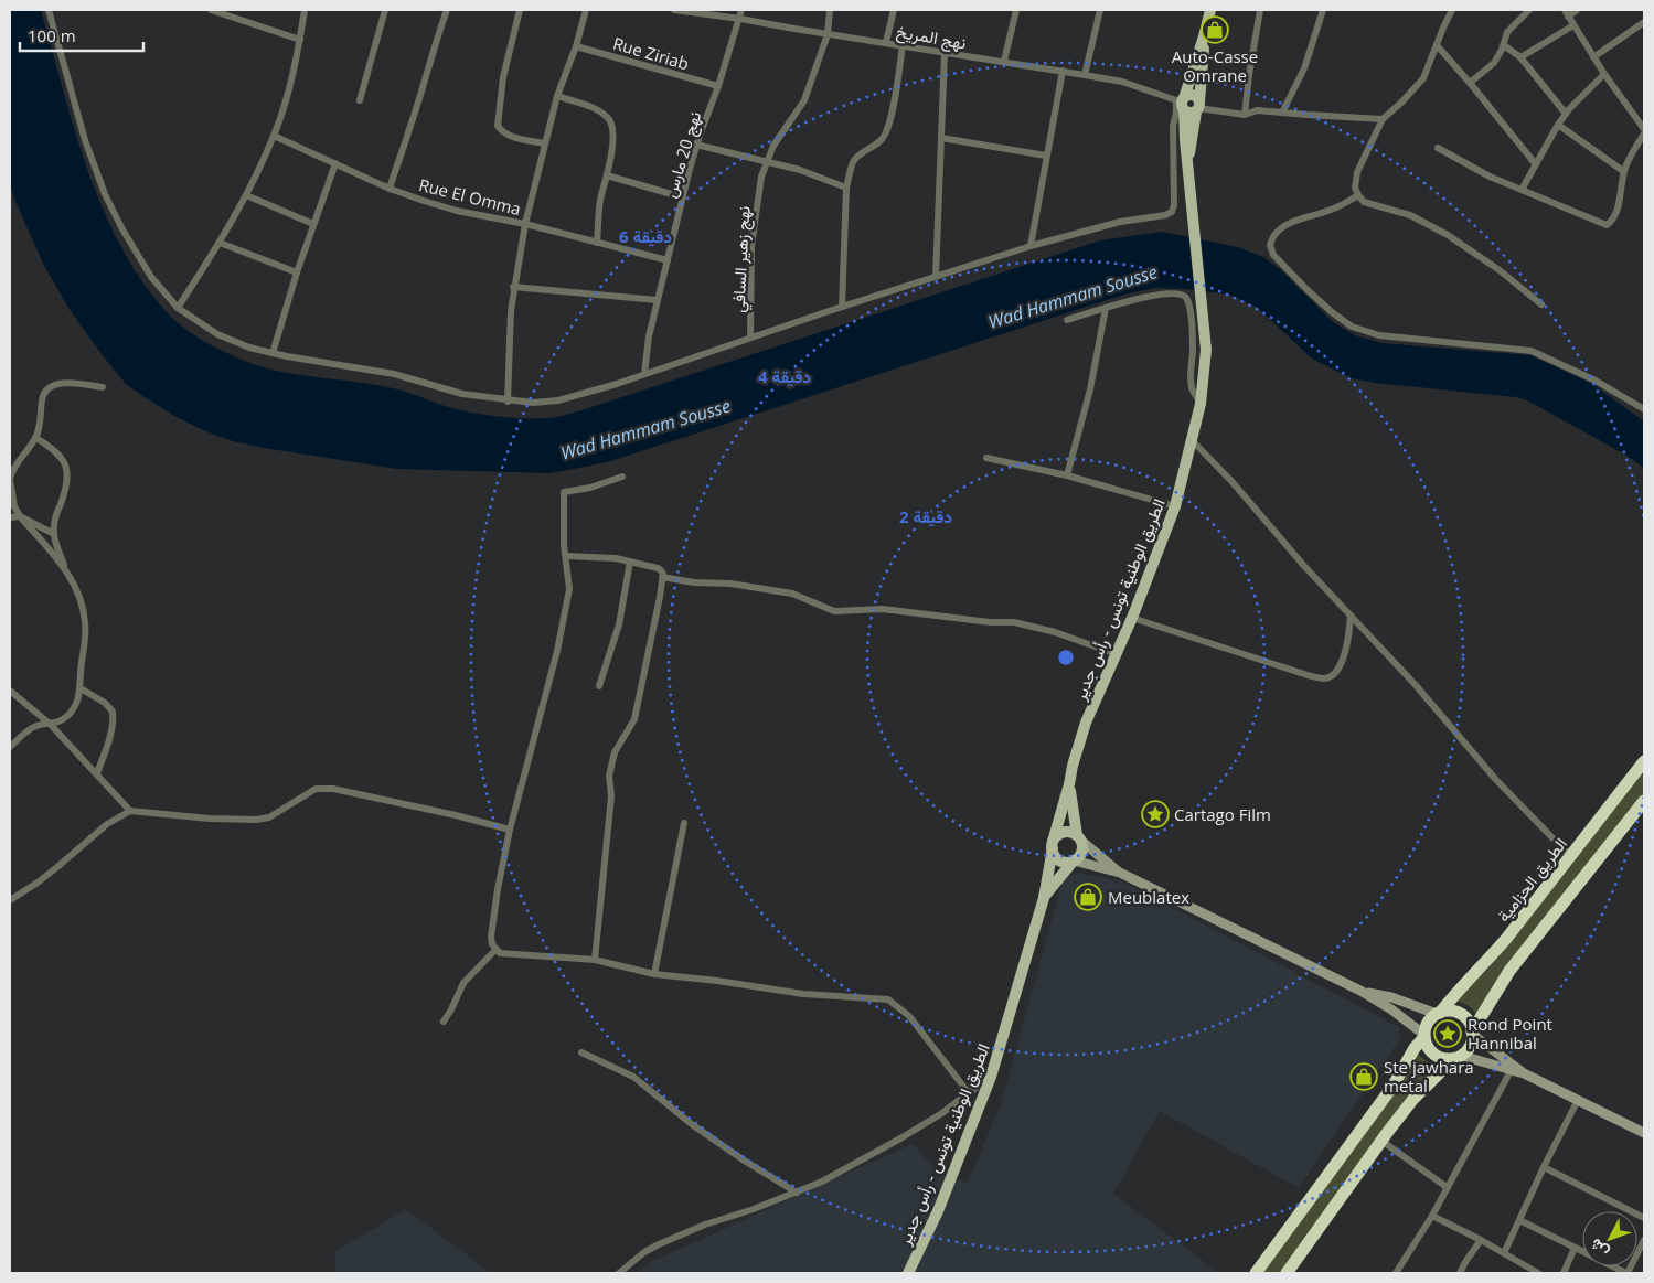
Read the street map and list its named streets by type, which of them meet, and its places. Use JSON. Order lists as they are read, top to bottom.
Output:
{
  "streets": {
    "highway": ["الطريق الحزامية"],
    "main road": ["الطريق الوطنية تونس - رأس جدير"],
    "street": [
      "نهج المريخ",
      "Rue Ziriab",
      "نهج 20 مارس",
      "Rue El Omma",
      "نهج زهير السافي"
    ]
  },
  "crossings": [
    ["نهج المريخ", "نهج 20 مارس"],
    ["نهج المريخ", "نهج زهير السافي"],
    ["نهج المريخ", "الطريق الوطنية تونس - رأس جدير"],
    ["Rue Ziriab", "نهج 20 مارس"],
    ["نهج 20 مارس", "Rue El Omma"]
  ],
  "water": ["Wad Hammam Sousse"],
  "places": {
    "shop": ["Auto-Casse Omrane", "Meublatex", "Ste jawhara metal"],
    "place": ["Cartago Film", "Rond Point Hannibal"]
  },
  "scale_bar": "100 m",
  "north": "bottom left",
  "rings": ["6 دقيقة", "4 دقيقة", "2 دقيقة"]
}
